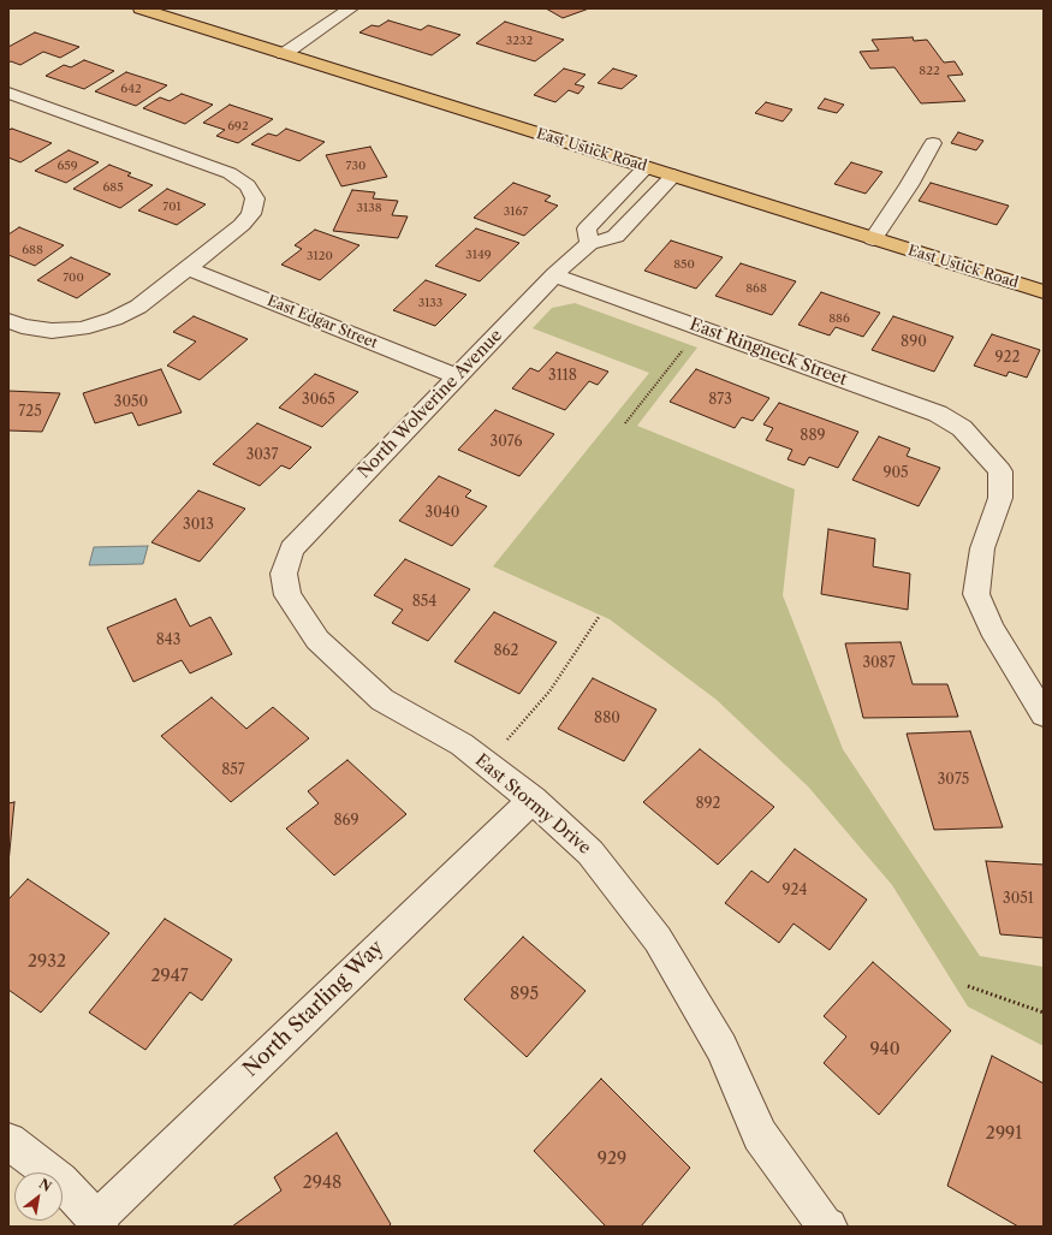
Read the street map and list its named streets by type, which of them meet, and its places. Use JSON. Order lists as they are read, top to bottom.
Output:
{
  "streets": {
    "main road": ["East Ustick Road"],
    "street": [
      "East Edgar Street",
      "East Ringneck Street",
      "North Wolverine Avenue",
      "East Stormy Drive",
      "North Starling Way"
    ]
  },
  "crossings": [
    ["East Edgar Street", "North Wolverine Avenue"],
    ["East Ringneck Street", "North Wolverine Avenue"],
    ["North Wolverine Avenue", "East Stormy Drive"],
    ["East Stormy Drive", "North Starling Way"]
  ],
  "house_numbers": [
    "3232",
    "822",
    "642",
    "692",
    "659",
    "730",
    "685",
    "701",
    "3138",
    "3167",
    "688",
    "3149",
    "3120",
    "850",
    "700",
    "868",
    "3133",
    "886",
    "890",
    "922",
    "3118",
    "3065",
    "873",
    "3050",
    "725",
    "889",
    "3076",
    "3037",
    "905",
    "3040",
    "3013",
    "854",
    "843",
    "862",
    "3087",
    "880",
    "857",
    "3075",
    "892",
    "869",
    "924",
    "3051",
    "2932",
    "2947",
    "895",
    "940",
    "2991",
    "929",
    "2948"
  ],
  "north": "top right"
}
